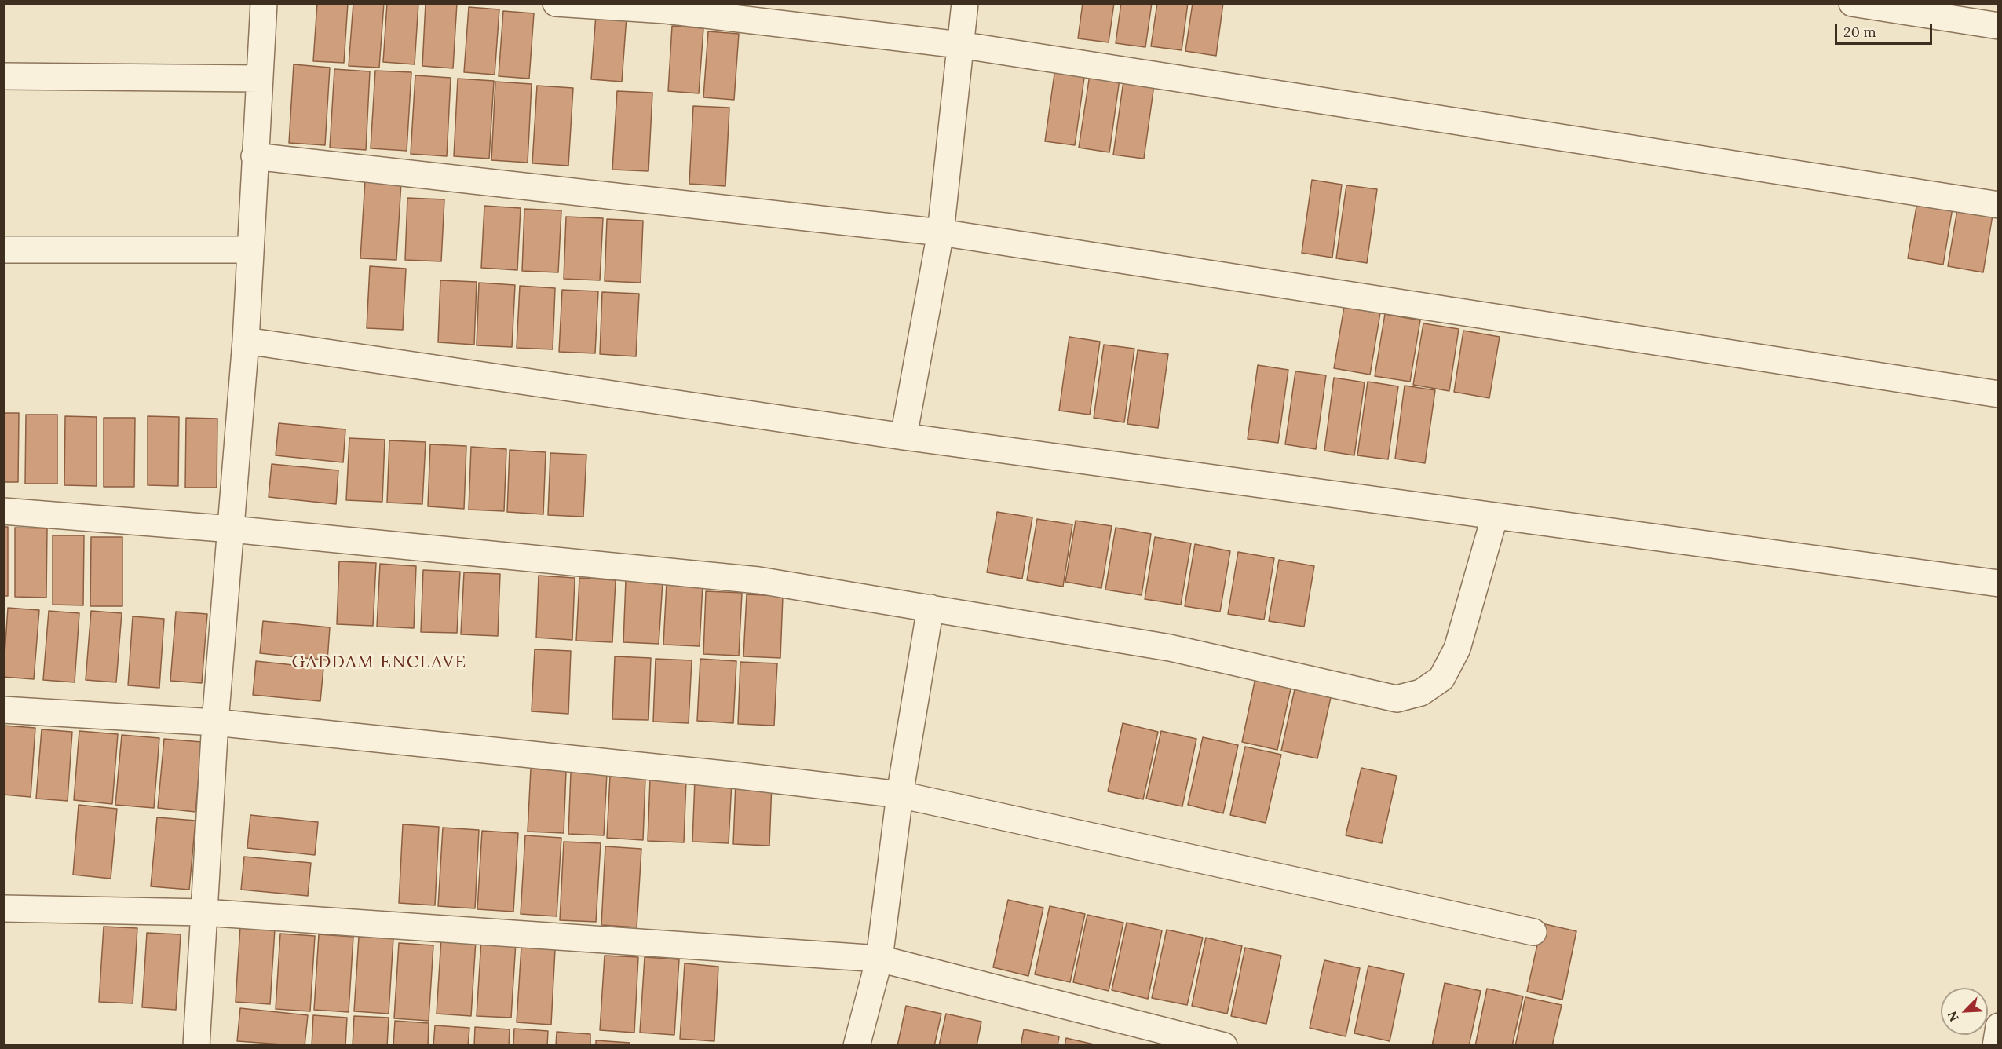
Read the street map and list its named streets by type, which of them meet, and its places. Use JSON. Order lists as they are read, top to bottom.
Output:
{
  "districts": ["GADDAM ENCLAVE"],
  "scale_bar": "20 m",
  "north": "bottom left"
}
